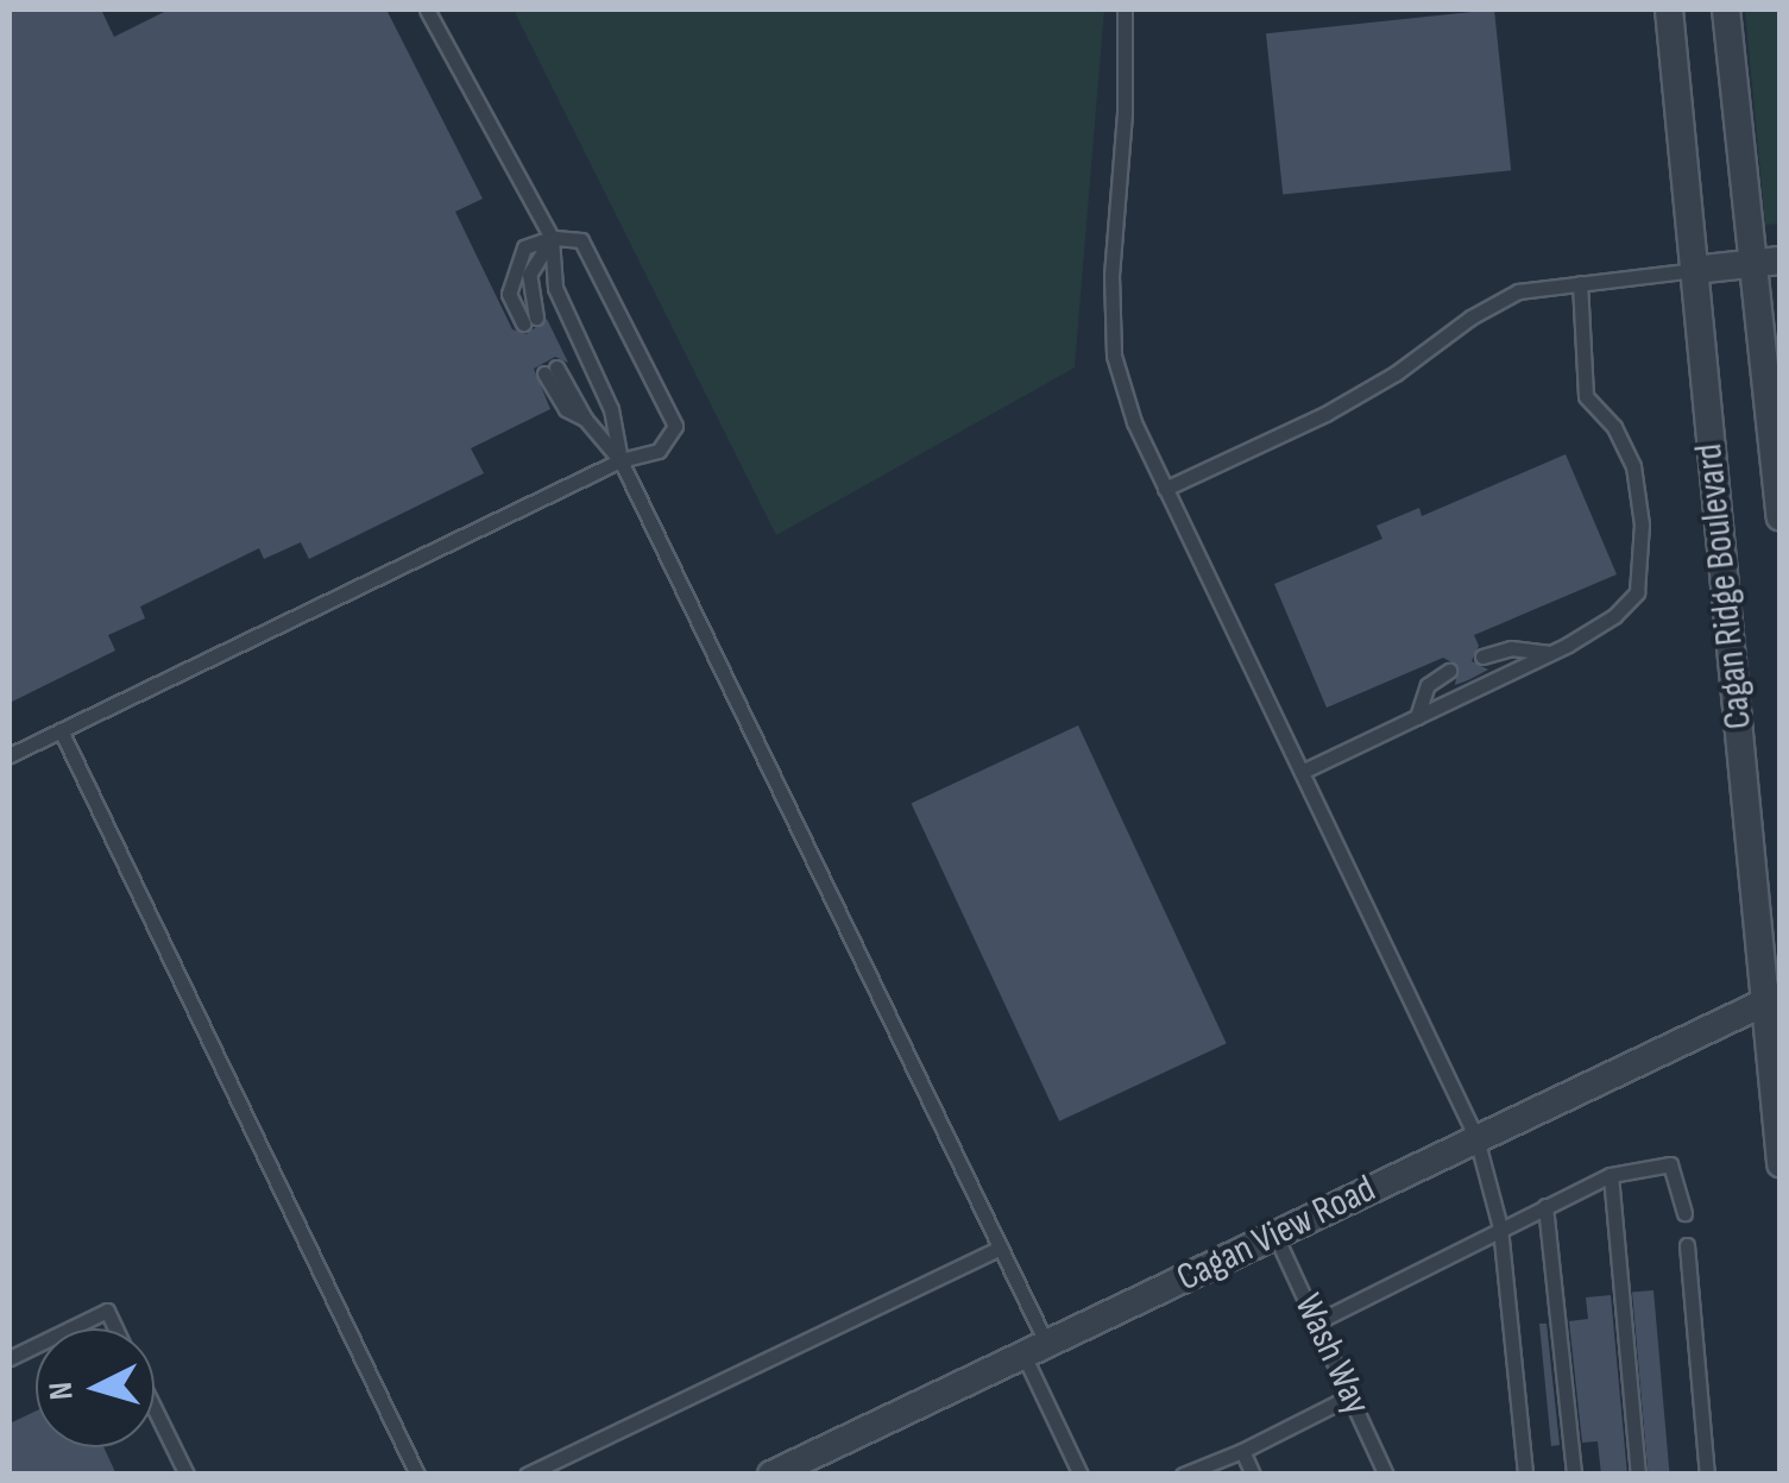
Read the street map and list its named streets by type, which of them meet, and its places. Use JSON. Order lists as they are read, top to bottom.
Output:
{
  "streets": {
    "street": ["Cagan Ridge Boulevard", "Cagan View Road"],
    "lane": ["Wash Way"]
  },
  "crossings": [
    ["Cagan Ridge Boulevard", "Cagan View Road"],
    ["Cagan View Road", "Wash Way"]
  ],
  "north": "left"
}
